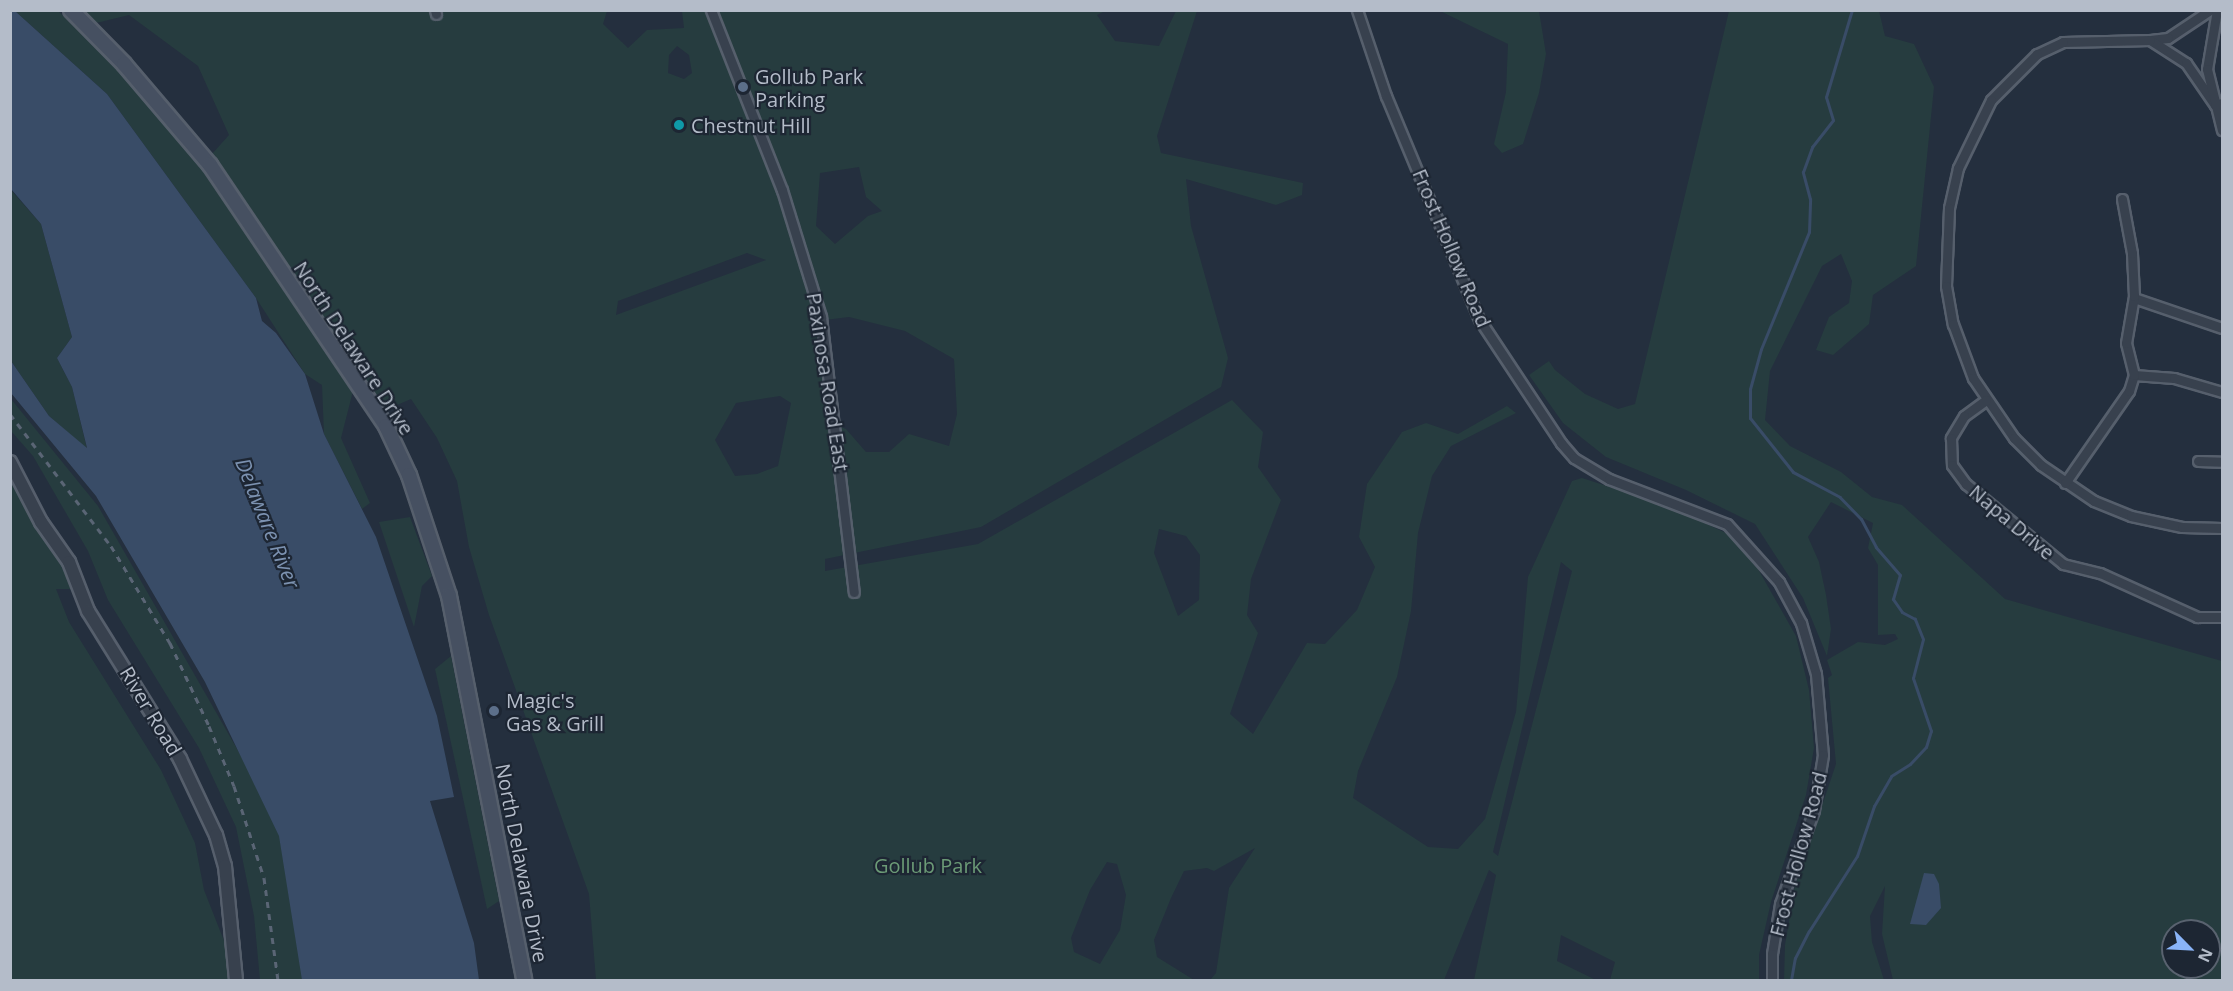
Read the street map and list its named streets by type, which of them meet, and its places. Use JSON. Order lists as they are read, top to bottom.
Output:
{
  "streets": {
    "main road": ["North Delaware Drive"],
    "street": [
      "Frost Hollow Road",
      "Paxinosa Road East",
      "Napa Drive",
      "River Road"
    ]
  },
  "water": ["Delaware River"],
  "parks": ["Gollub Park"],
  "places": ["Gollub Park Parking", "Chestnut Hill", "Magic's Gas & Grill"],
  "north": "bottom right"
}
